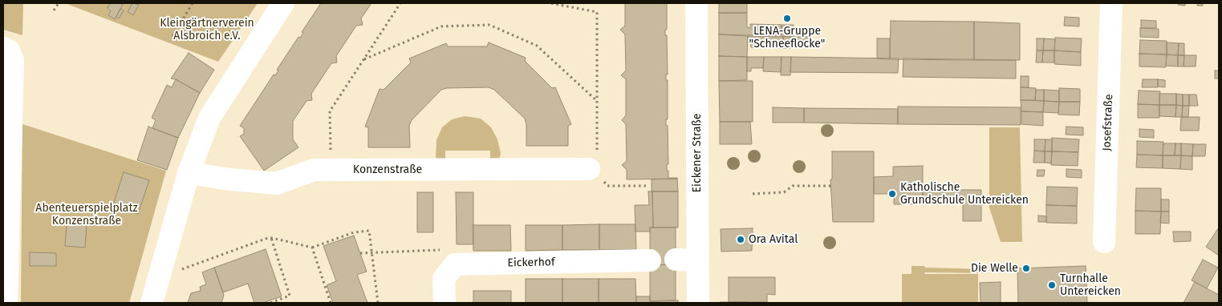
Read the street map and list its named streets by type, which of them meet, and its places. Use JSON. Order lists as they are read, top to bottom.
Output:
{
  "streets": {
    "street": [
      "Josefstraße",
      "Eickener Straße",
      "Konzenstraße",
      "Eickerhof"
    ]
  },
  "parks": ["Kleingärtnerverein Alsbroich e.V.", "Abenteuerspielplatz Konzenstraße"],
  "places": [
    "LENA-Gruppe \"Schneeflocke\"",
    "Katholische Grundschule Untereicken",
    "Ora Avital",
    "Die Welle",
    "Turnhalle Untereicken"
  ]
}
